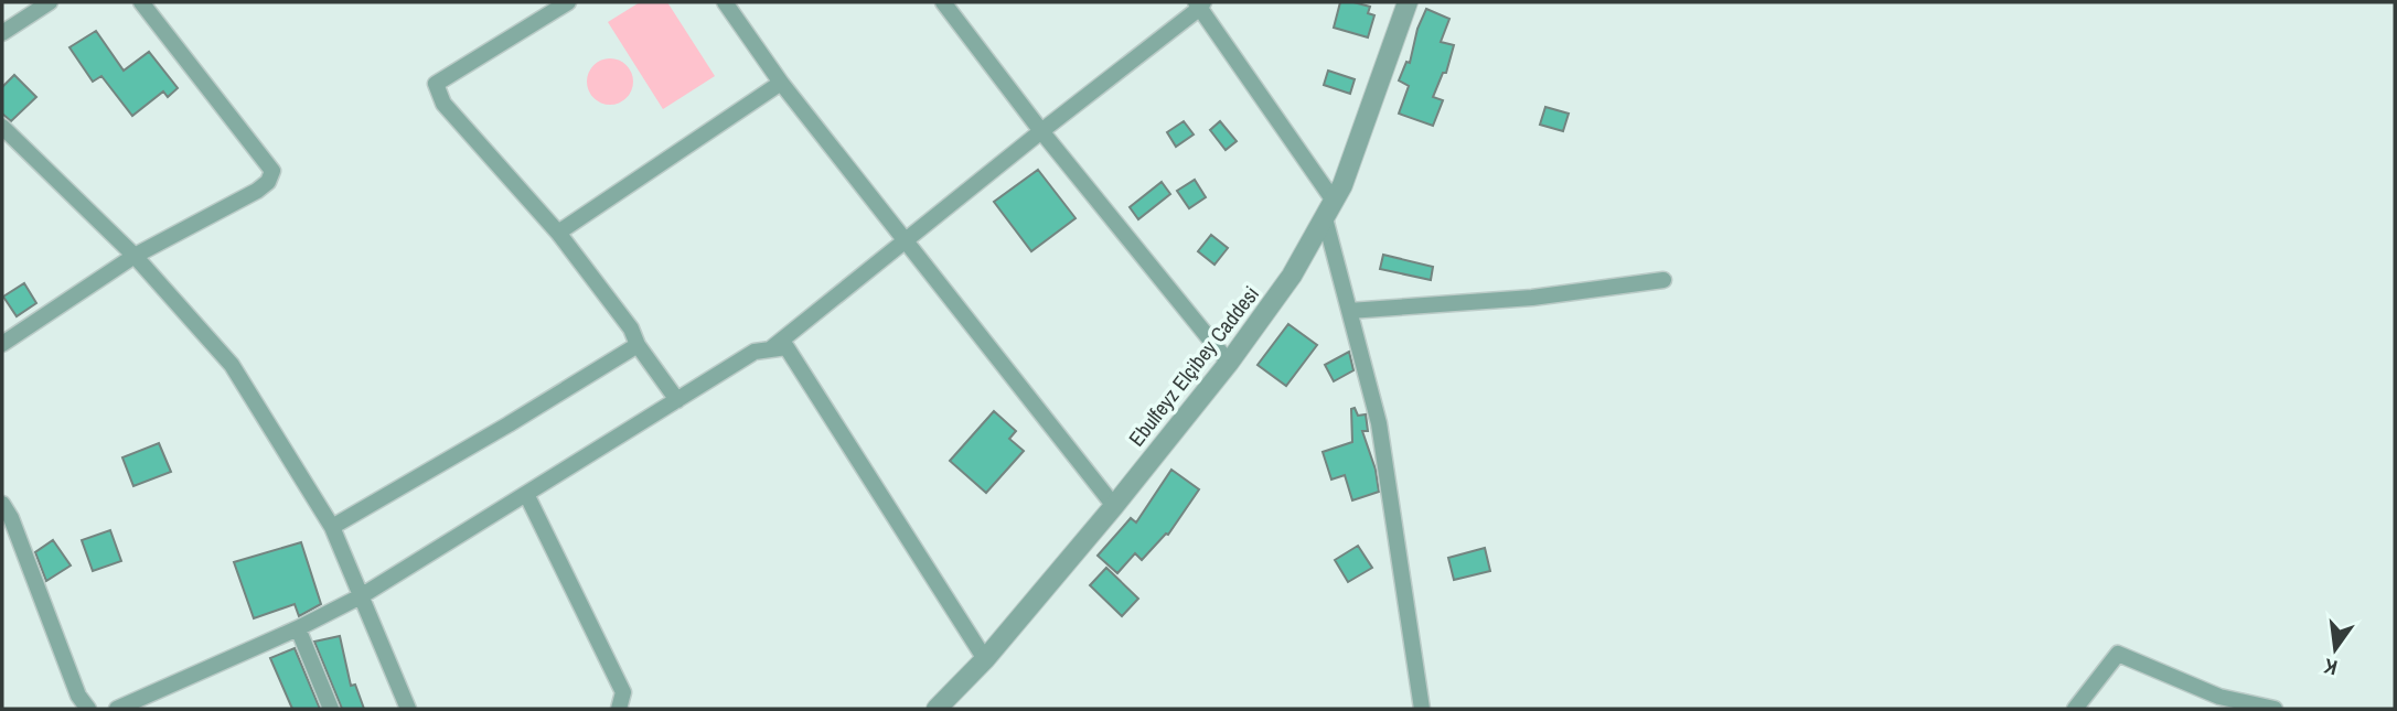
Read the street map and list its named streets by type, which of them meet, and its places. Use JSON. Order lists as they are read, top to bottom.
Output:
{
  "streets": {
    "street": ["Ebulfeyz Elçibey Caddesi"]
  },
  "north": "bottom"
}
